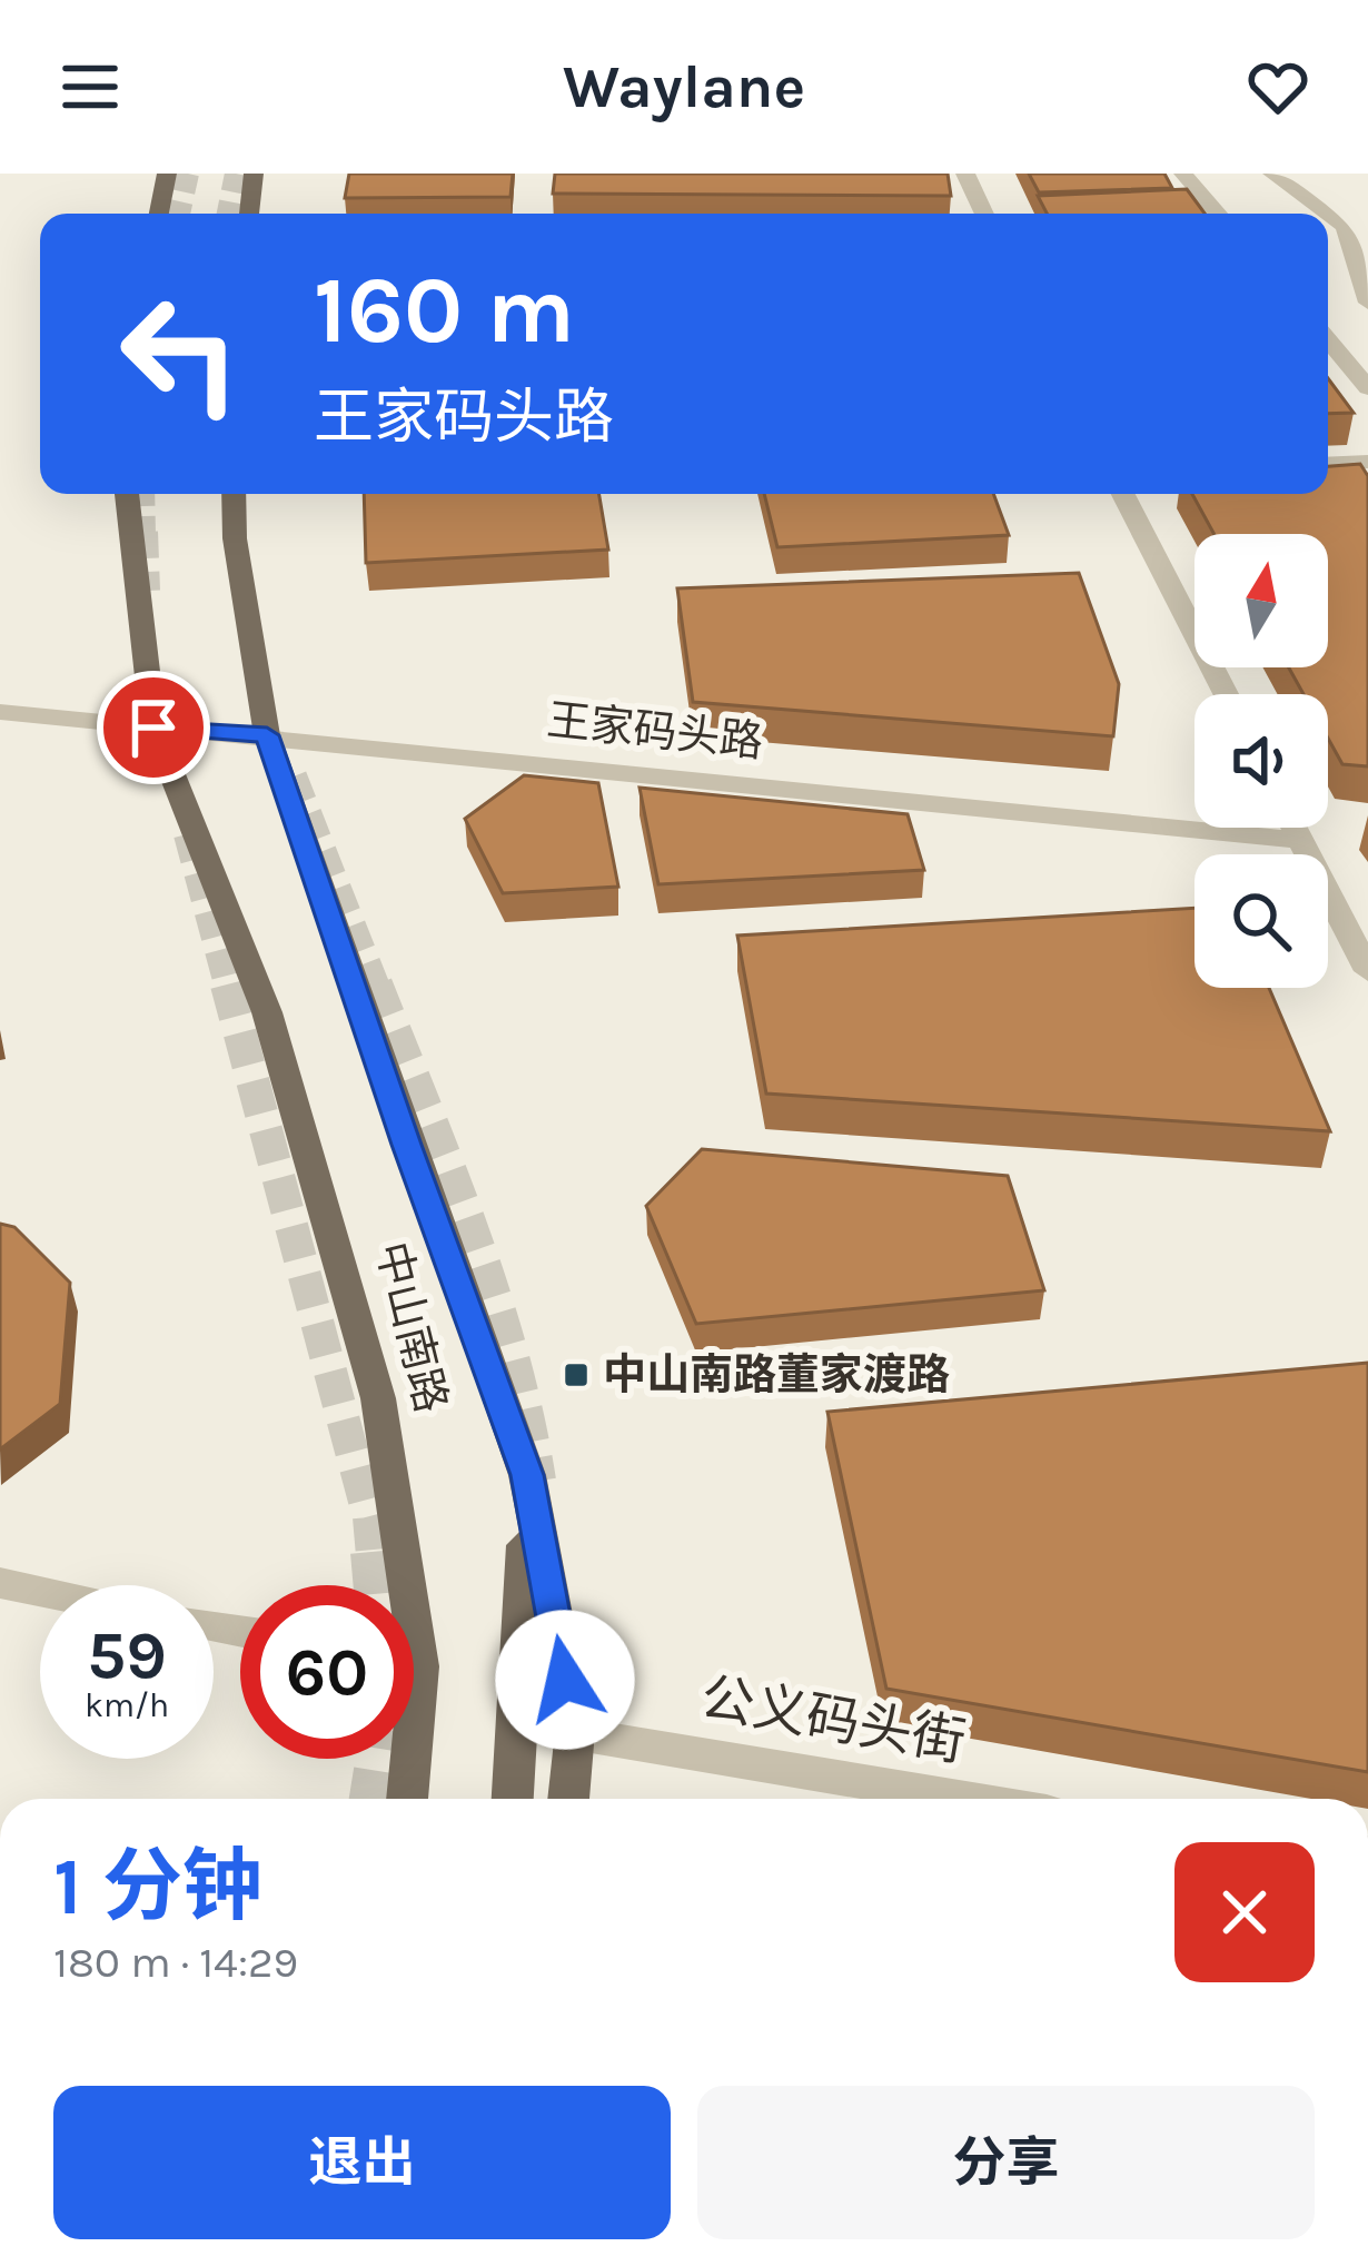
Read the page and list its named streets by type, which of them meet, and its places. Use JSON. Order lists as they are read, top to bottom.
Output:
{
  "streets": {
    "main road": ["中山南路"],
    "street": ["王家码头路", "公义码头街"]
  },
  "crossings": [
    ["王家码头路", "中山南路"],
    ["中山南路", "公义码头街"]
  ],
  "places": {
    "transit": ["中山南路董家渡路"]
  },
  "north": "top",
  "page": {
    "header": "Waylane",
    "turn": ["160 m", "王家码头路"],
    "speed": "59 km/h",
    "limit": "60",
    "heading": ["1 分钟", "180 m · 14:29"],
    "buttons": ["退出", "分享"]
  }
}
